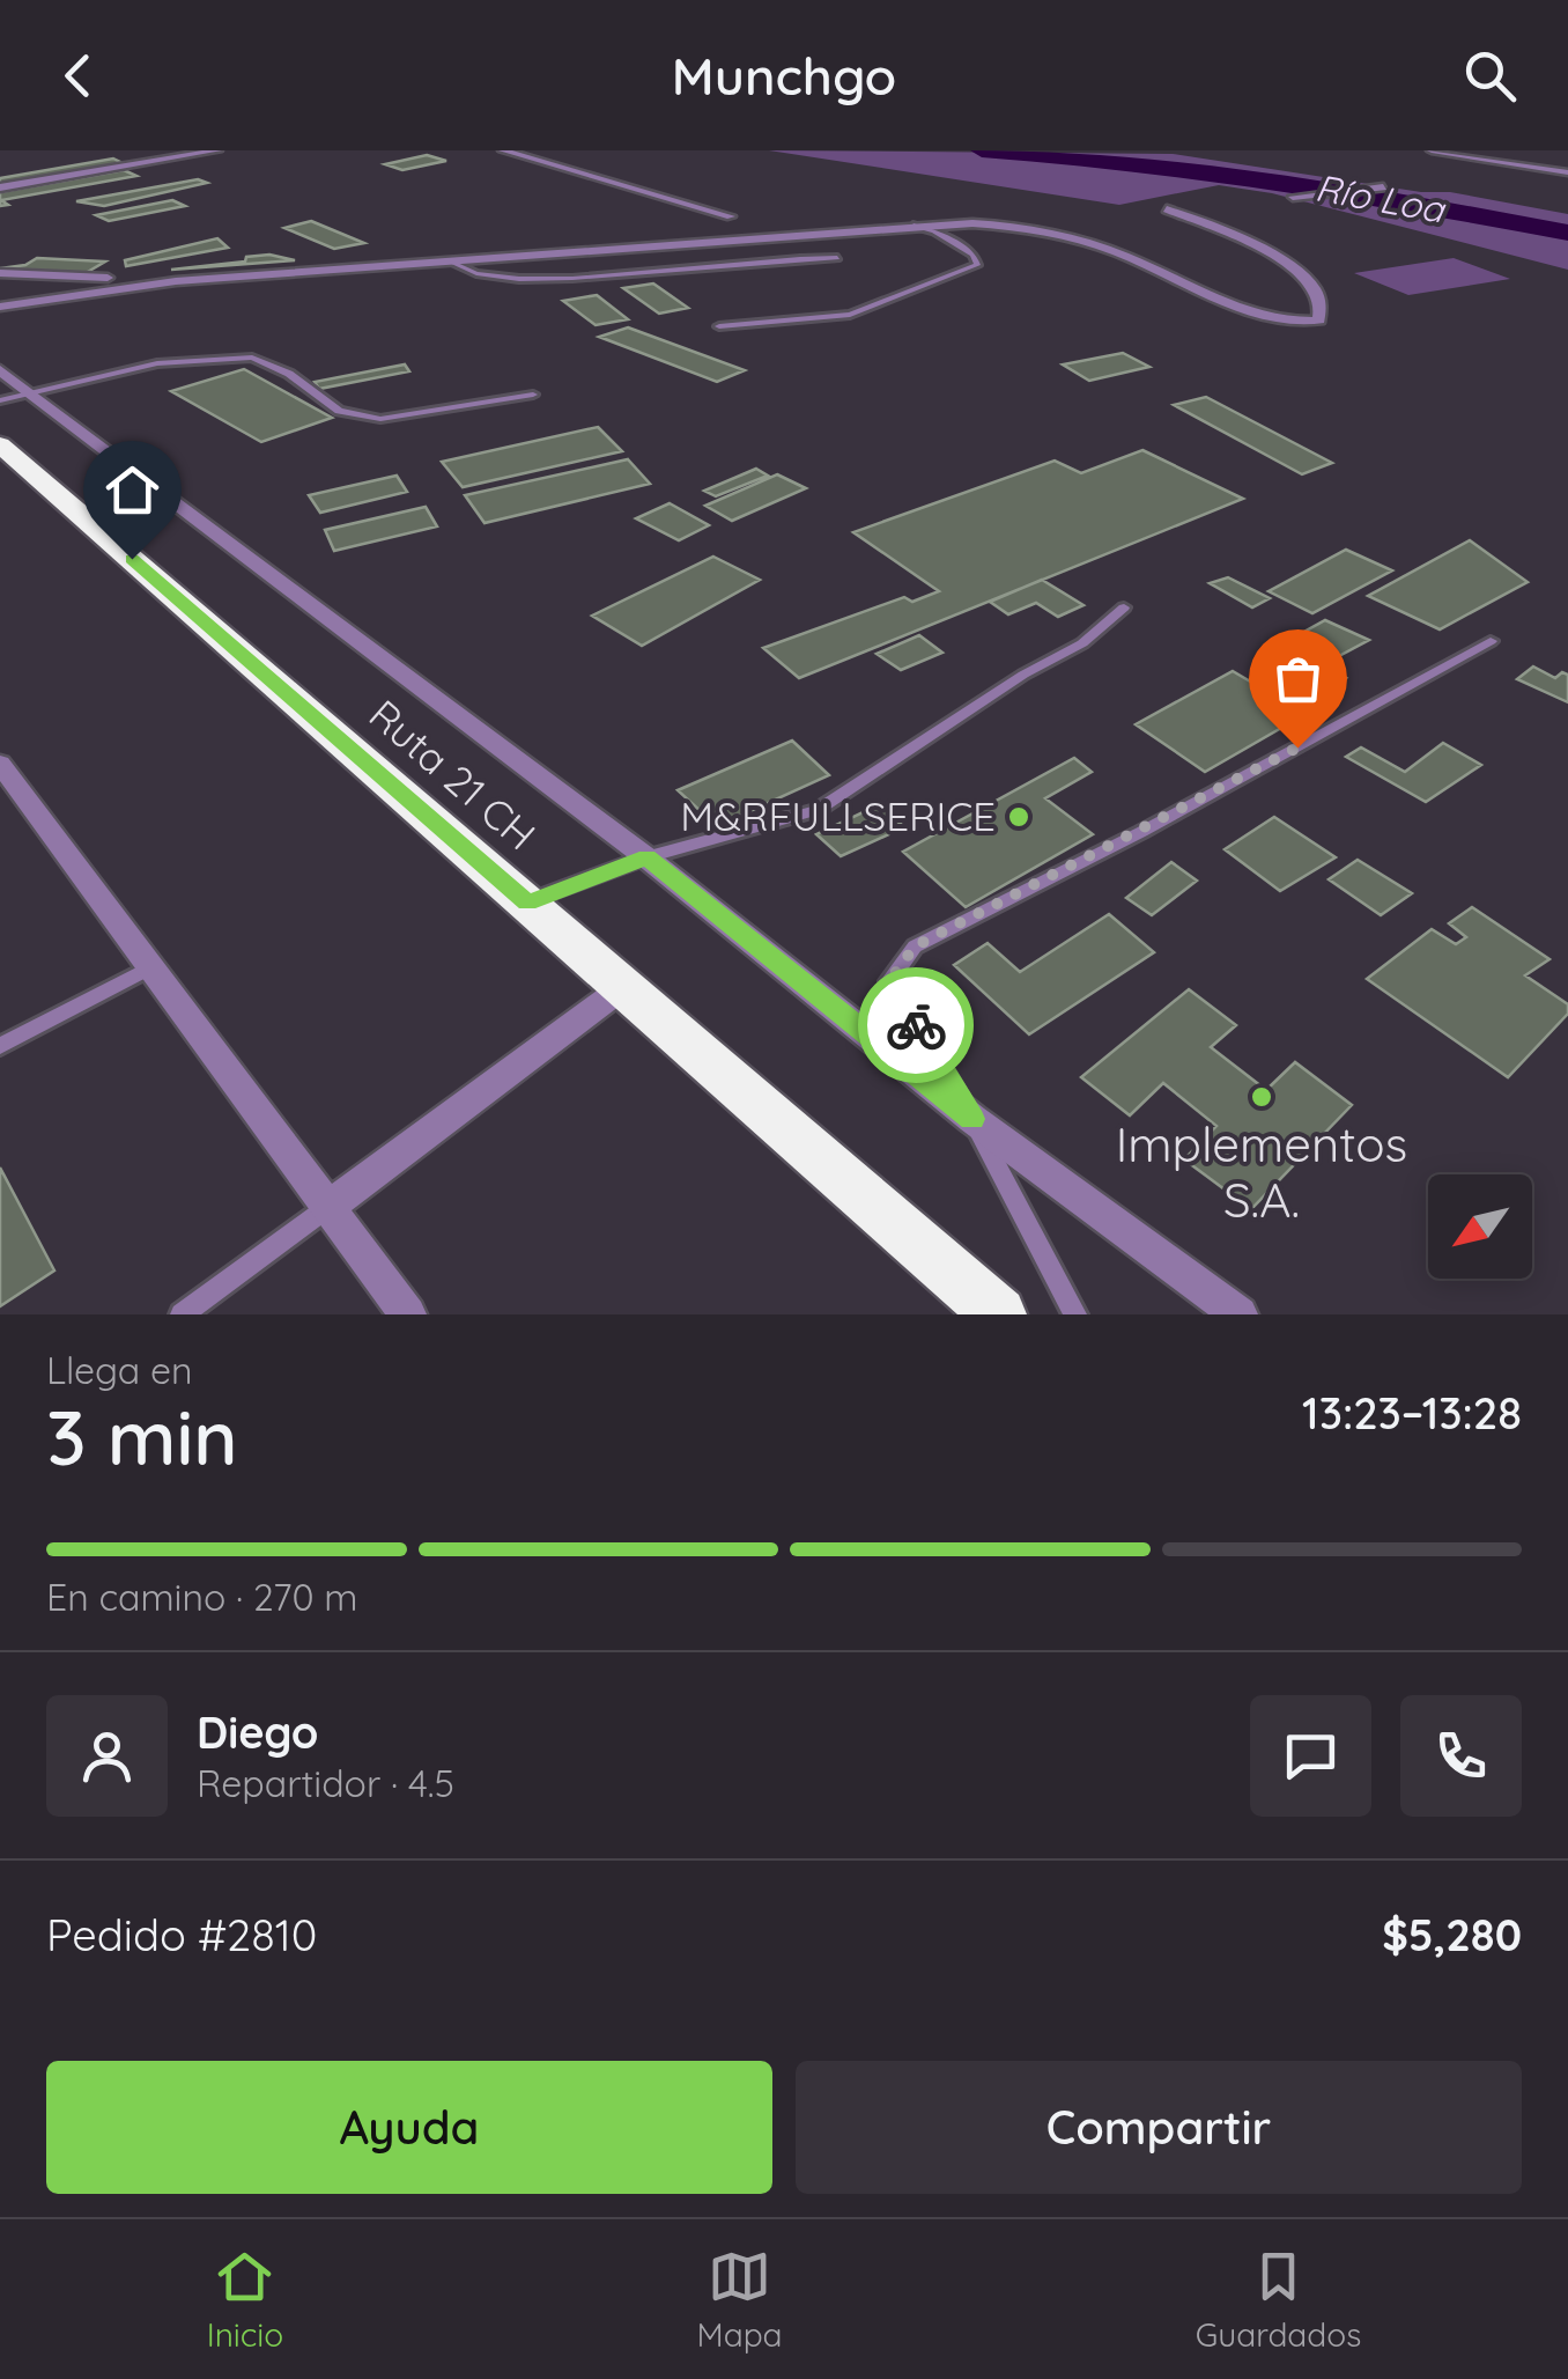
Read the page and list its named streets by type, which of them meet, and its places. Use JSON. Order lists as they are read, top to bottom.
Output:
{
  "streets": {
    "highway": ["Ruta 21 CH"]
  },
  "water": ["Río Loa"],
  "places": ["M&RFULLSERICE", "Implementos S.A."],
  "north": "bottom left",
  "page": {
    "header": "Munchgo",
    "heading": ["3 min", "Llega en", "13:23–13:28"],
    "panel": [
      "Diego",
      "Repartidor · 4.5",
      "Pedido #2810",
      "$5,280"
    ],
    "bar": "En camino · 270 m",
    "buttons": ["Ayuda", "Compartir"],
    "tabs": ["Inicio", "Mapa", "Guardados"]
  }
}
